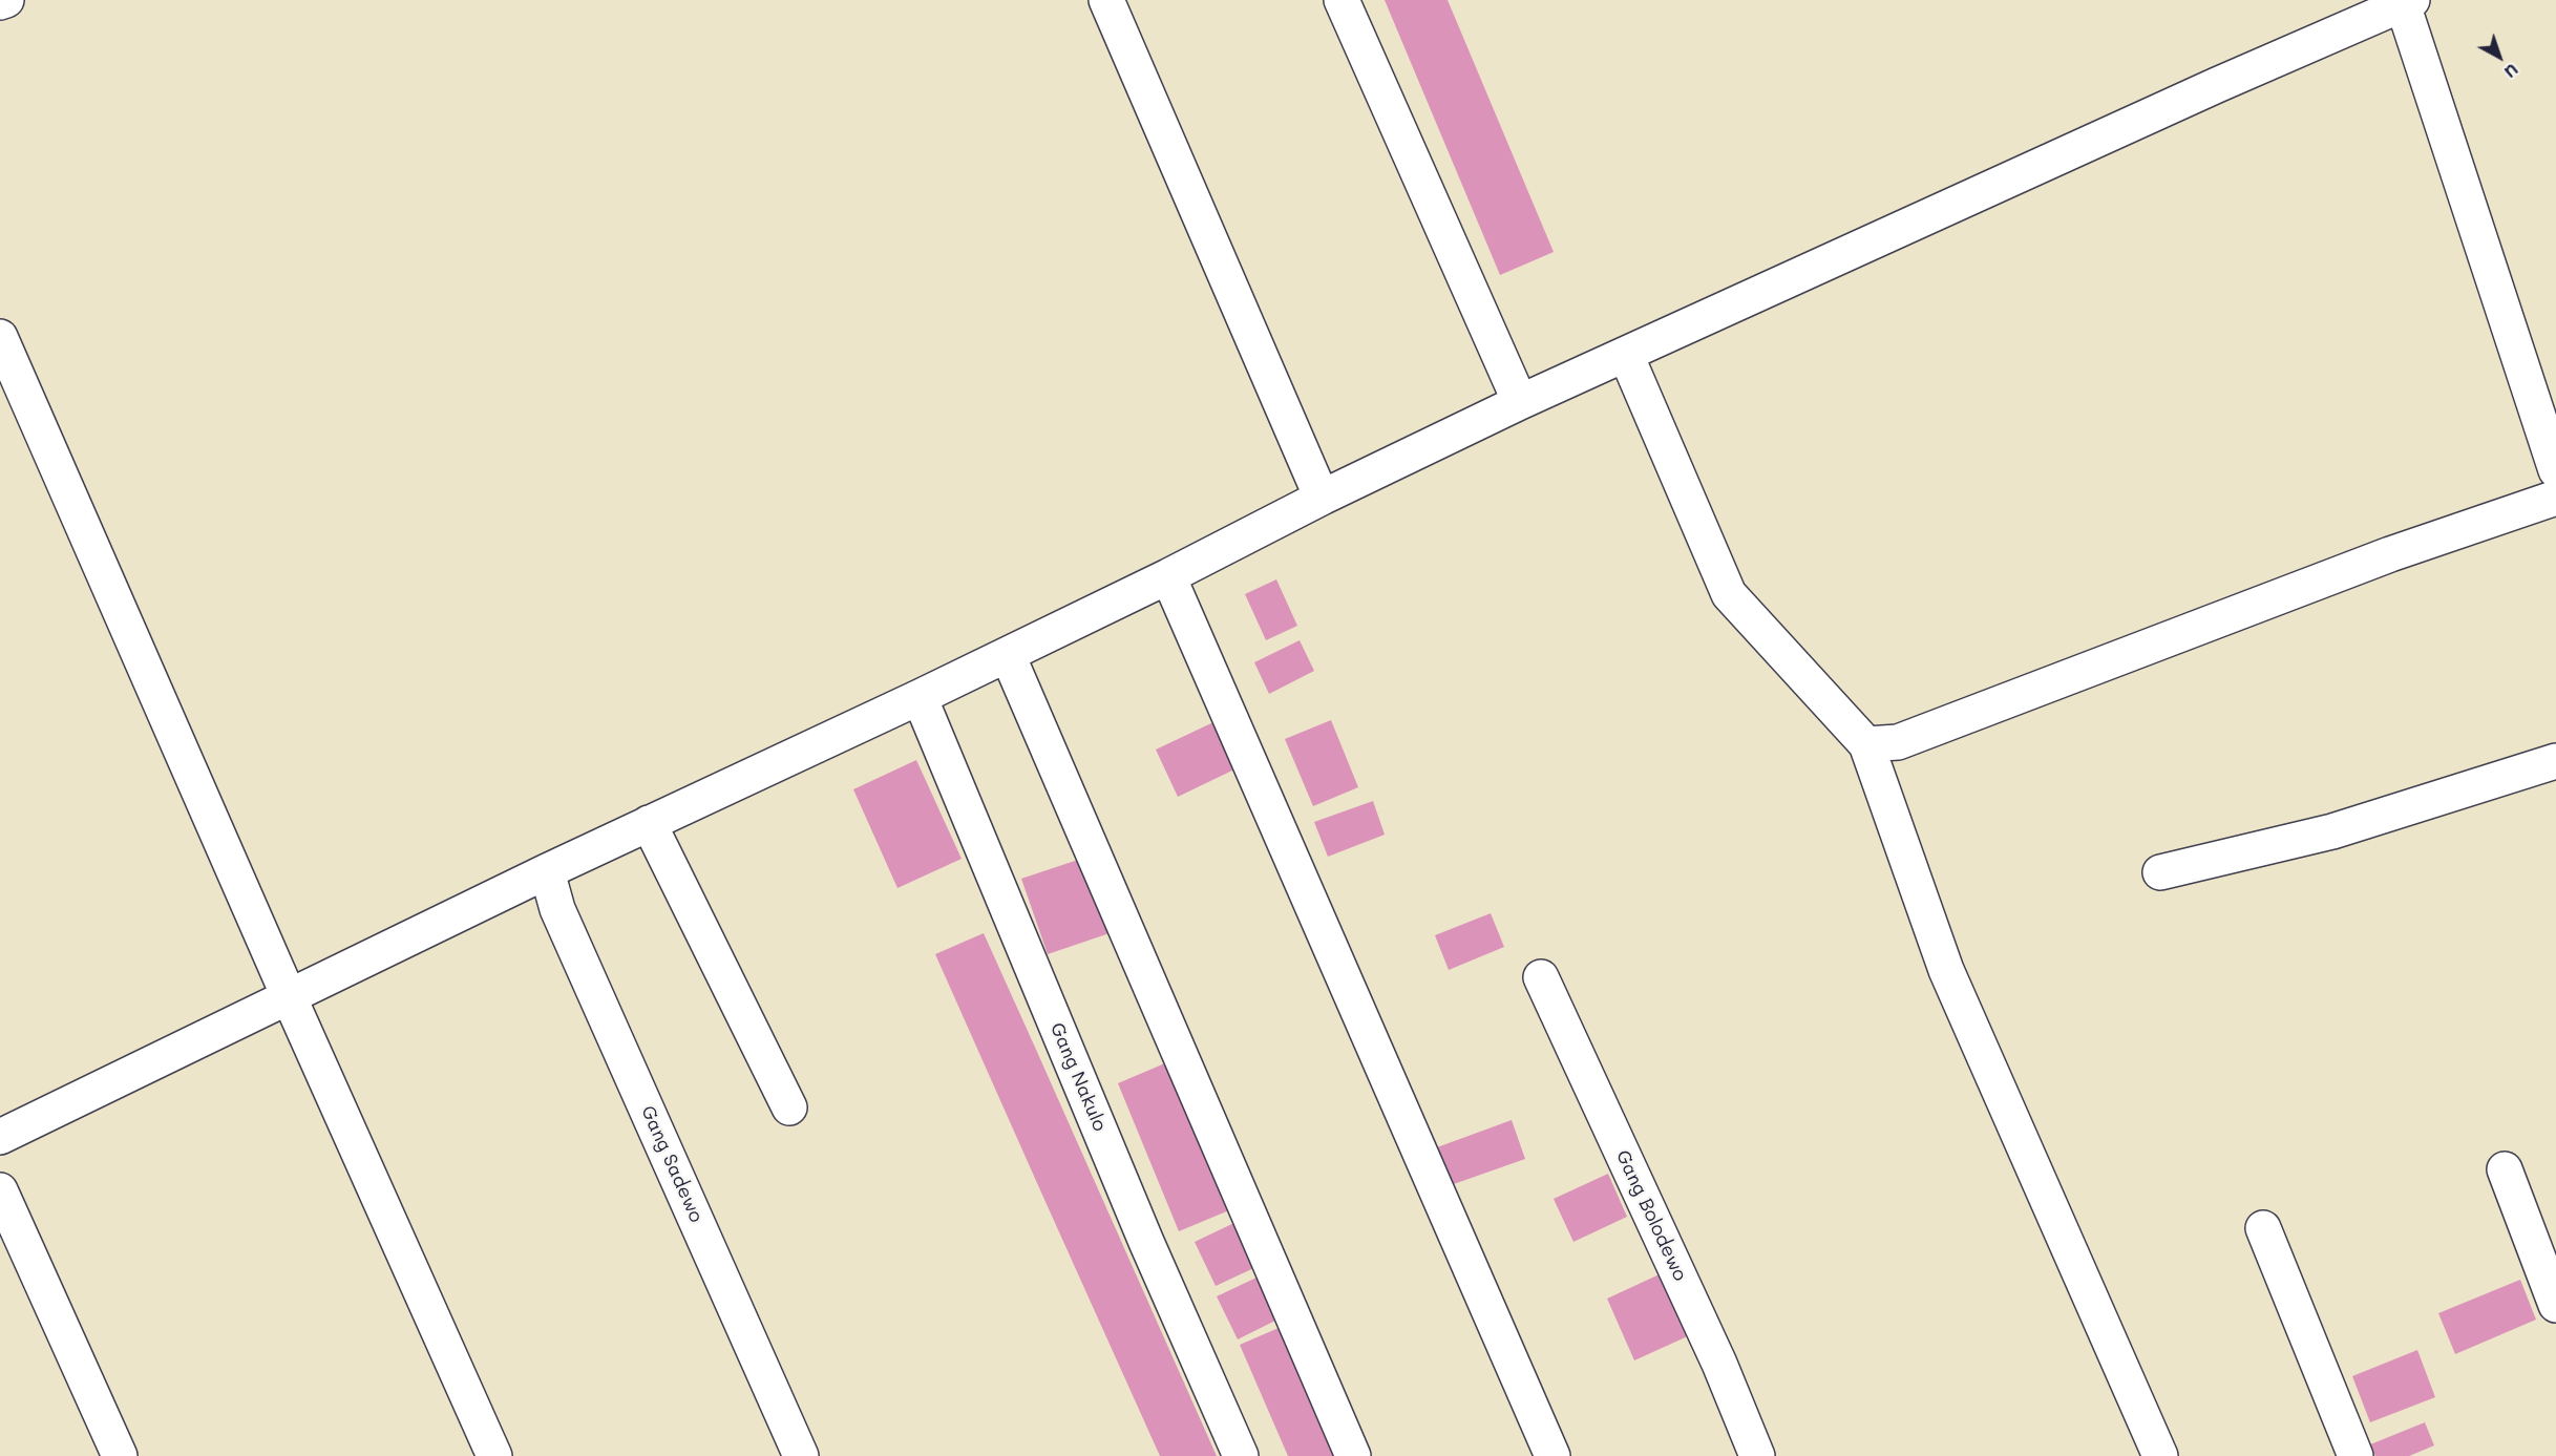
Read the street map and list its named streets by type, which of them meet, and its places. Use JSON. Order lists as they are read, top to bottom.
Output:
{
  "streets": {
    "street": ["Gang Nakulo", "Gang Sadewo", "Gang Bolodewo"]
  },
  "north": "bottom right"
}
